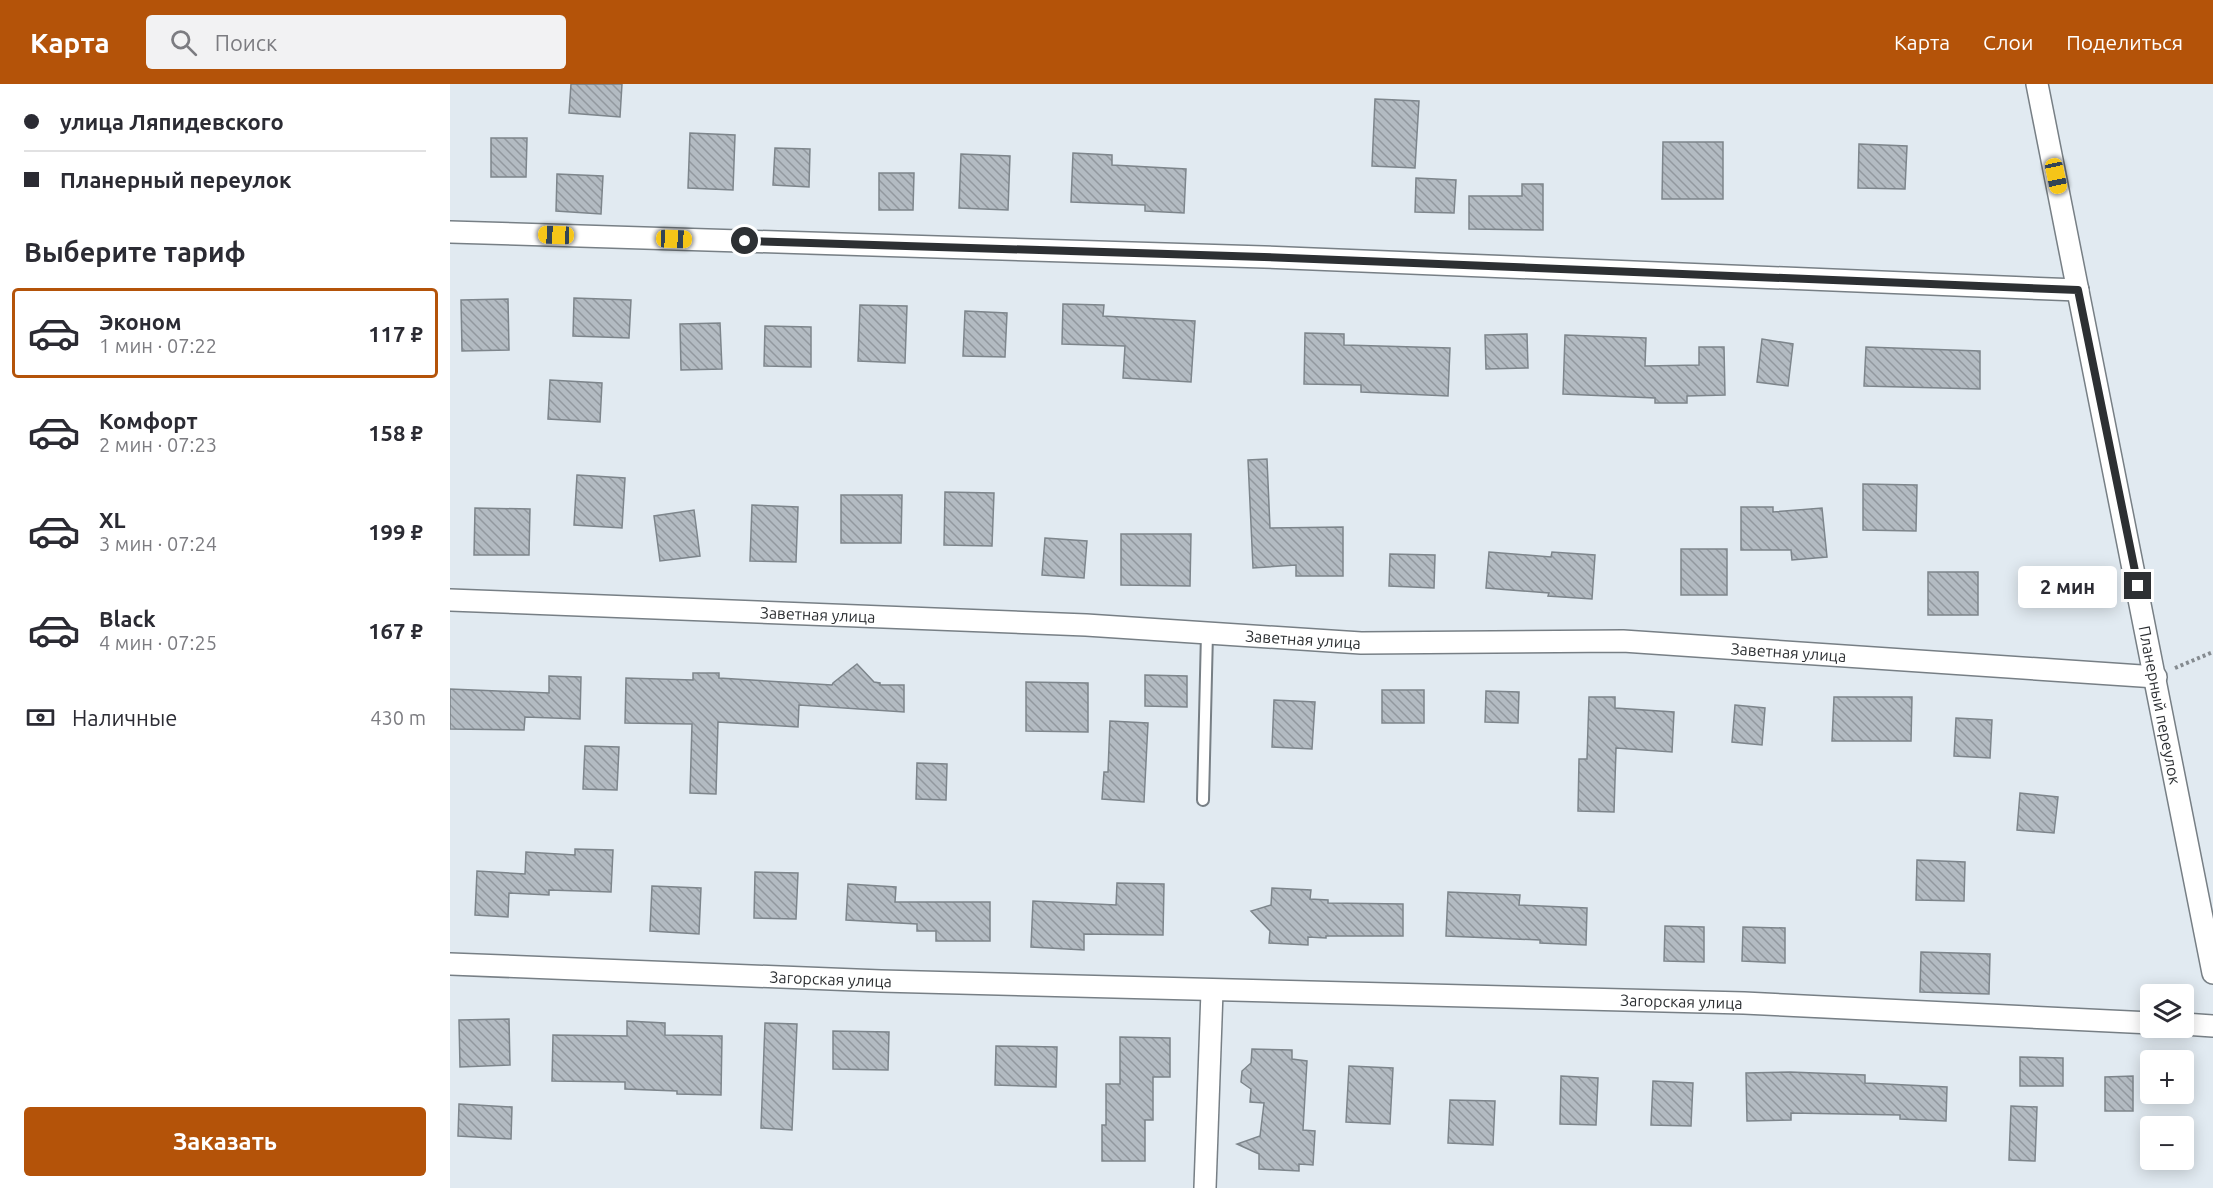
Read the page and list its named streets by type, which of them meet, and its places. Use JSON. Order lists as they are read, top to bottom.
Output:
{
  "streets": {
    "street": ["Заветная улица", "Планерный переулок", "Загорская улица"]
  },
  "crossings": [
    ["Заветная улица", "Планерный переулок"]
  ],
  "page": {
    "header": "Карта",
    "search": "Поиск",
    "nav": ["Карта", "Слои", "Поделиться"],
    "banner": ["улица Ляпидевского", "Планерный переулок"],
    "heading": "Выберите тариф",
    "list": [
      {
        "name": "Эконом",
        "note": "1 мин · 07:22",
        "value": "117 ₽"
      },
      {
        "name": "Комфорт",
        "note": "2 мин · 07:23",
        "value": "158 ₽"
      },
      {
        "name": "XL",
        "note": "3 мин · 07:24",
        "value": "199 ₽"
      },
      {
        "name": "Black",
        "note": "4 мин · 07:25",
        "value": "167 ₽"
      }
    ],
    "bubble": "2 мин",
    "pay": ["Наличные", "430 m"],
    "map_buttons": ["+", "−"],
    "buttons": "Заказать"
  }
}
